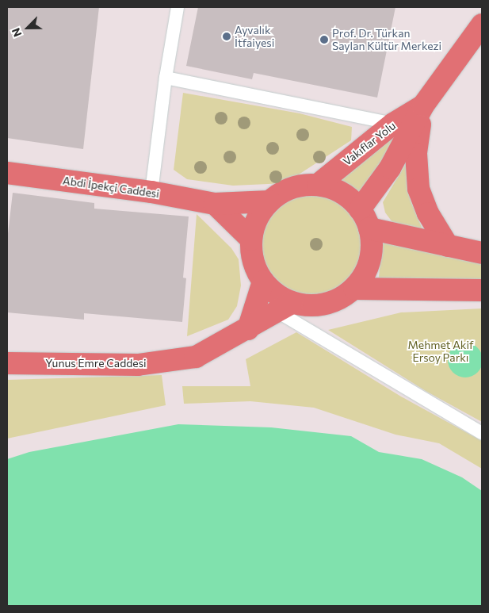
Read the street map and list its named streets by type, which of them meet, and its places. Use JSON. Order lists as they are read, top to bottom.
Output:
{
  "streets": {
    "main road": ["Vakıflar Yolu", "Abdi İpekçi Caddesi", "Yunus Emre Caddesi"]
  },
  "crossings": [
    ["Vakıflar Yolu", "Abdi İpekçi Caddesi"],
    ["Vakıflar Yolu", "Yunus Emre Caddesi"],
    ["Abdi İpekçi Caddesi", "Yunus Emre Caddesi"]
  ],
  "parks": ["Mehmet Akif Ersoy Parkı"],
  "places": ["Ayvalık İtfaiyesi", "Prof. Dr. Türkan Saylan Kültür Merkezi"],
  "north": "bottom left"
}
